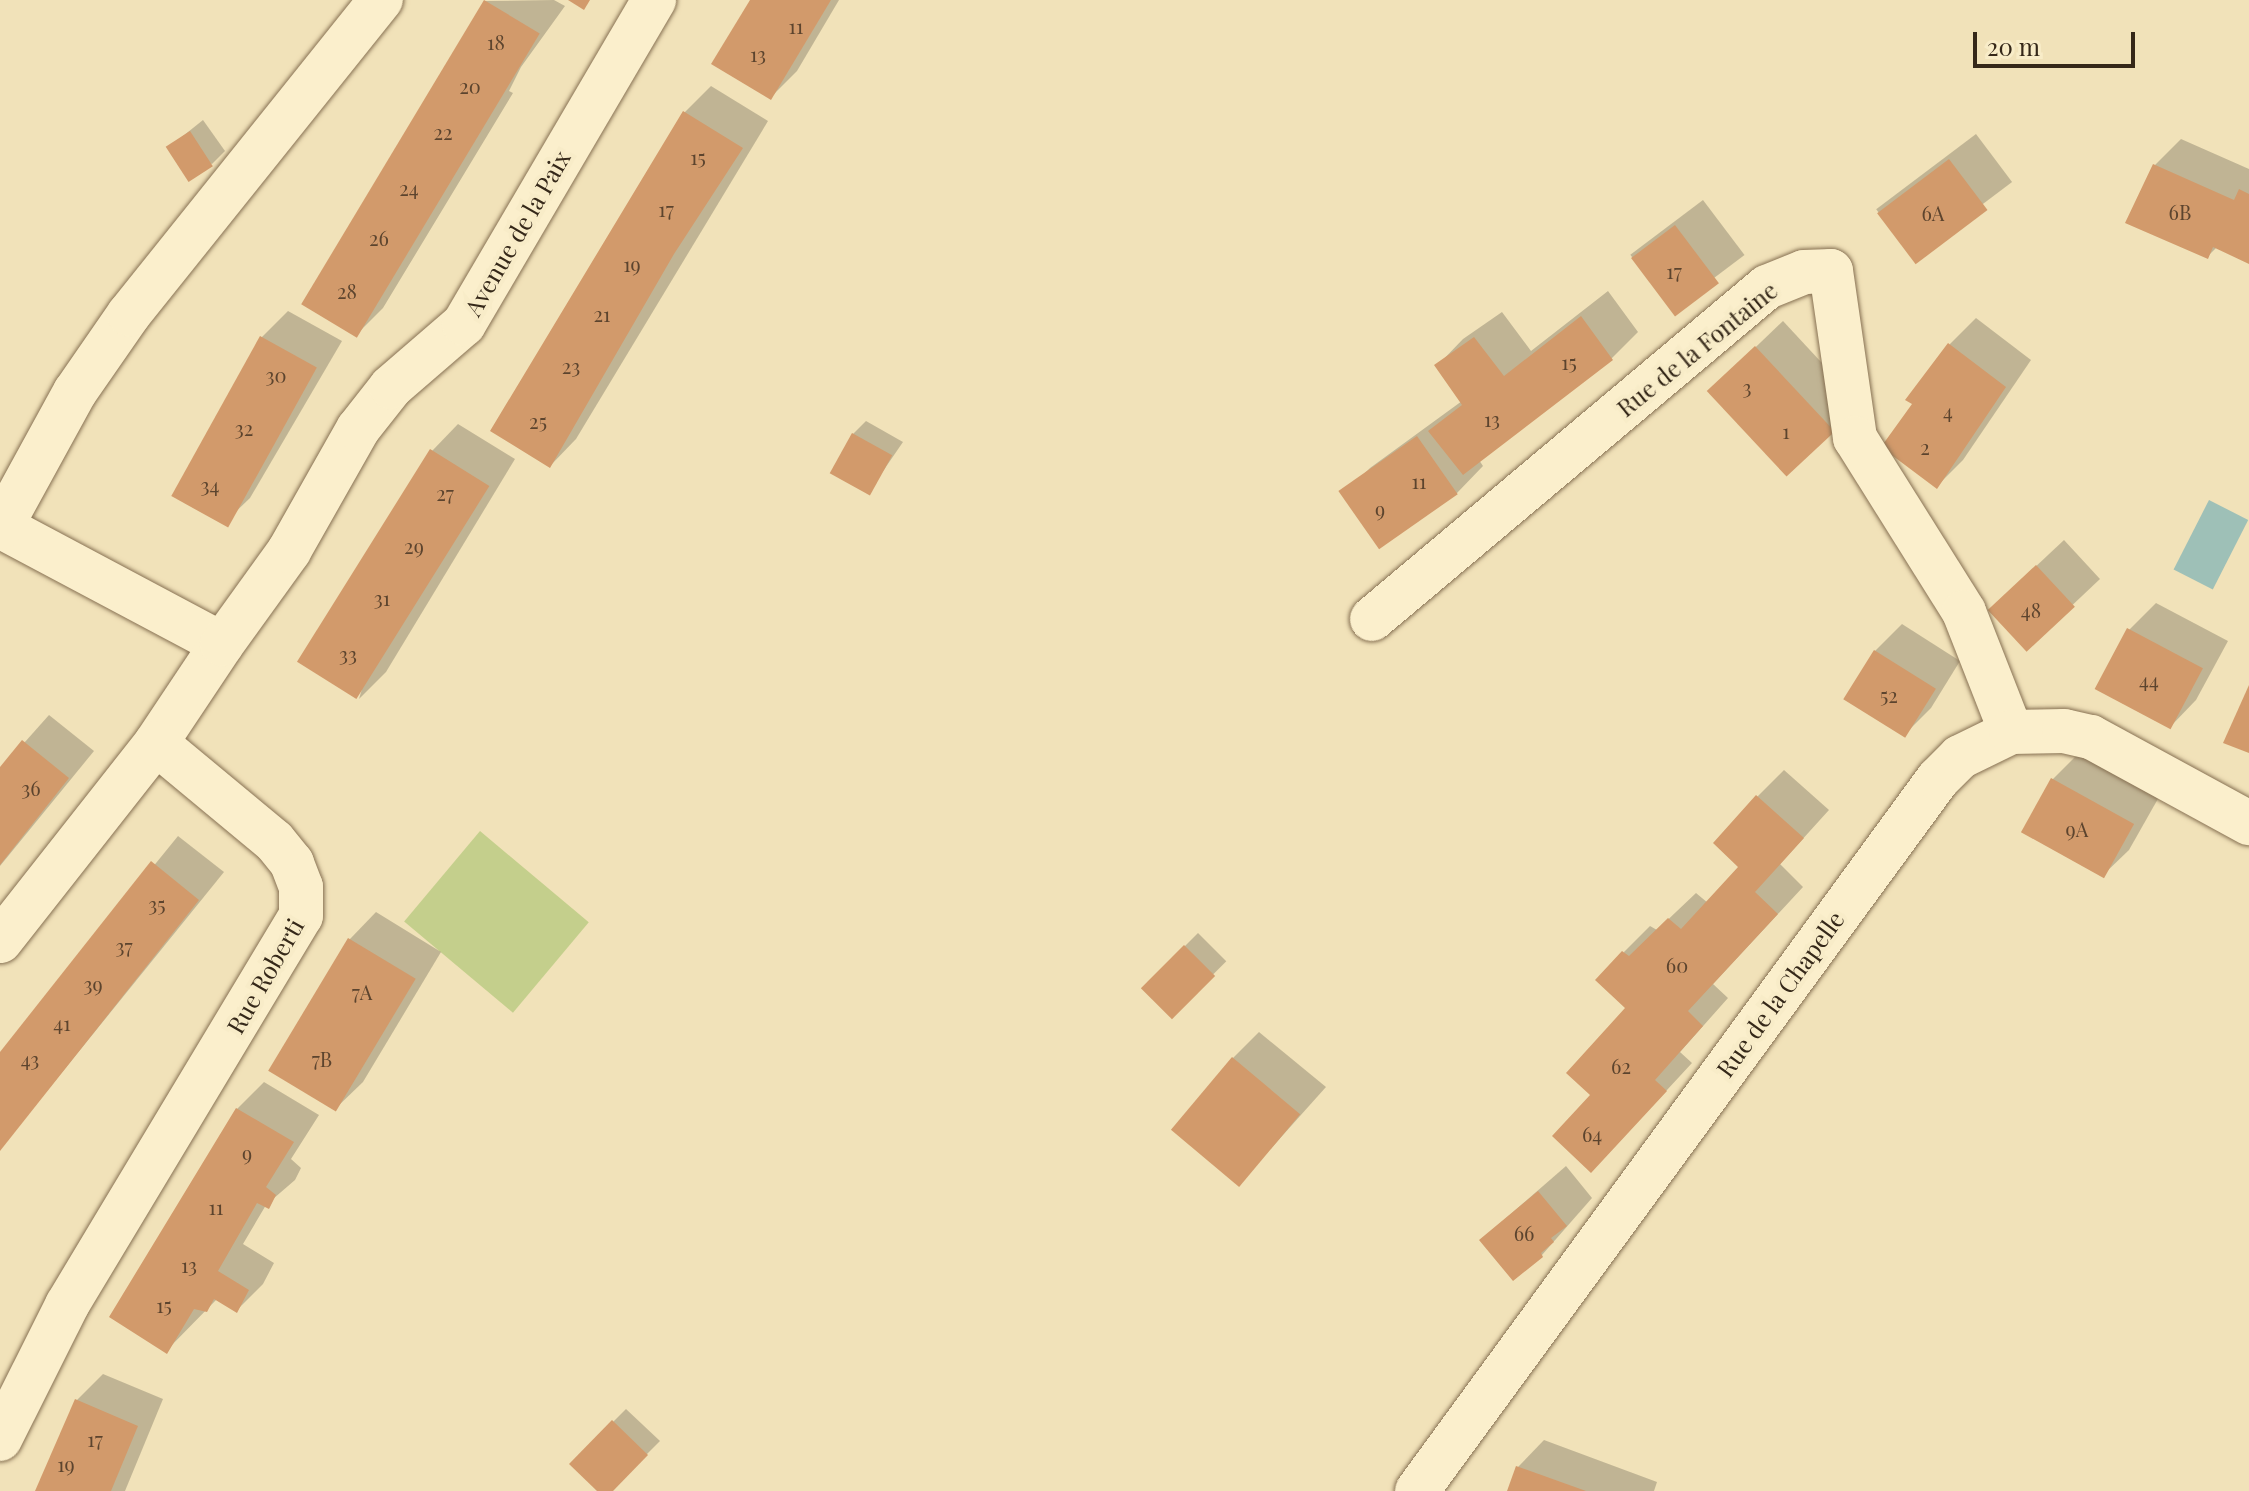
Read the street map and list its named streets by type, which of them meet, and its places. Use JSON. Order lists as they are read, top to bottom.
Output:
{
  "streets": {
    "street": [
      "Avenue de la Paix",
      "Rue de la Fontaine",
      "Rue Roberti",
      "Rue de la Chapelle"
    ]
  },
  "crossings": [
    ["Rue de la Fontaine", "Rue de la Chapelle"]
  ],
  "house_numbers": [
    "11",
    "18",
    "13",
    "20",
    "22",
    "15",
    "24",
    "17",
    "6B",
    "6A",
    "26",
    "19",
    "17",
    "28",
    "21",
    "15",
    "23",
    "30",
    "3",
    "4",
    "13",
    "25",
    "32",
    "1",
    "2",
    "11",
    "34",
    "27",
    "9",
    "29",
    "31",
    "48",
    "33",
    "44",
    "52",
    "36",
    "9A",
    "35",
    "37",
    "60",
    "39",
    "7A",
    "41",
    "43",
    "7B",
    "62",
    "64",
    "9",
    "11",
    "66",
    "13",
    "15",
    "17",
    "19"
  ],
  "scale_bar": "20 m"
}
